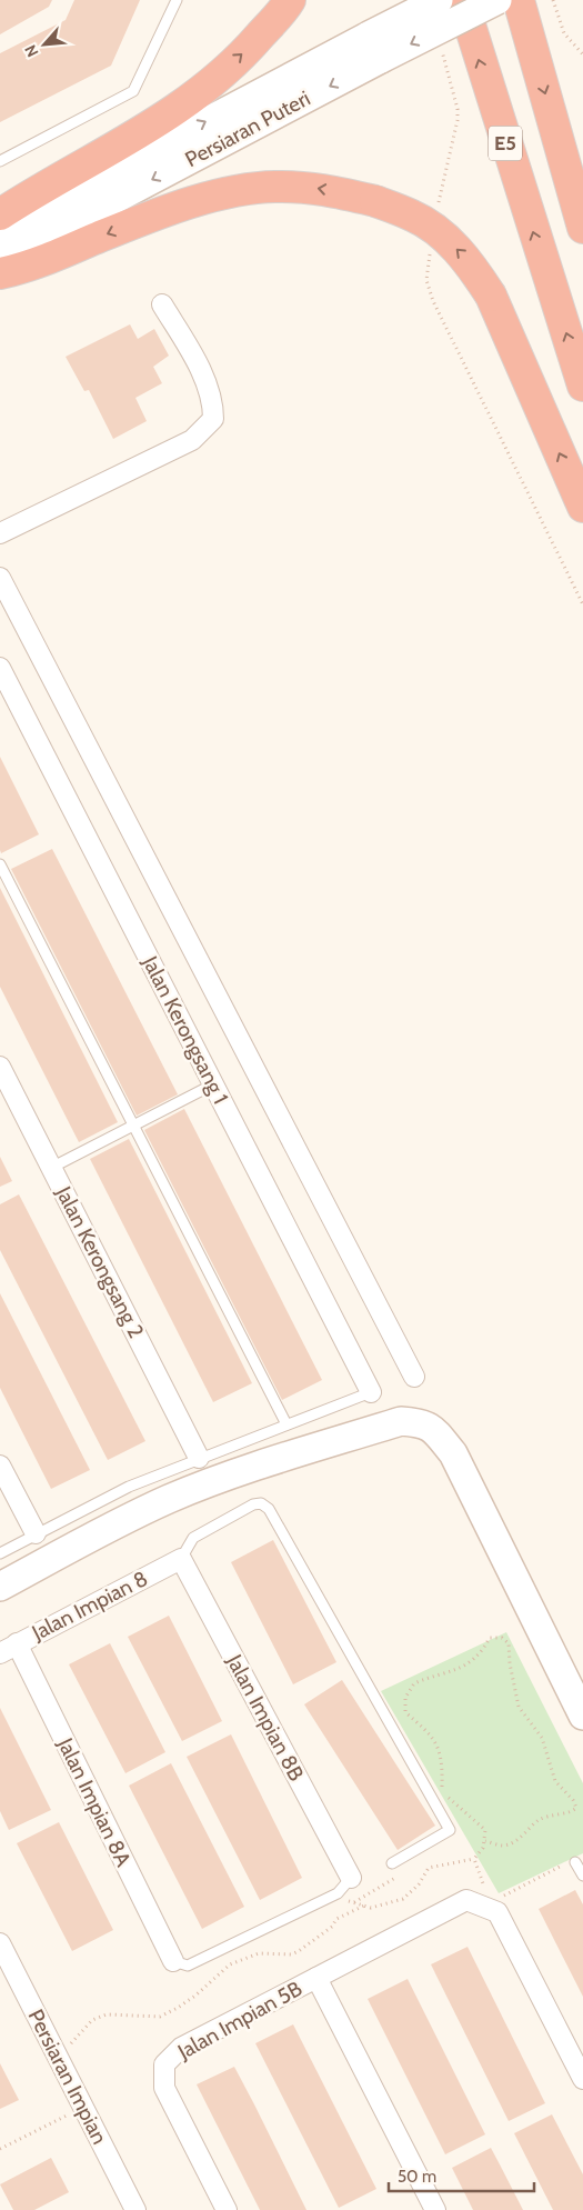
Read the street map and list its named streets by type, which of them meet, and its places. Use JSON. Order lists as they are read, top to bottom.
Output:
{
  "streets": {
    "highway": ["E5"],
    "street": [
      "Persiaran Puteri",
      "Jalan Kerongsang 1",
      "Jalan Kerongsang 2",
      "Jalan Impian 8",
      "Jalan Impian 8B",
      "Jalan Impian 8A",
      "Jalan Impian 5B",
      "Persiaran Impian"
    ]
  },
  "crossings": [
    ["Jalan Impian 8", "Jalan Impian 8B"],
    ["Jalan Impian 8", "Jalan Impian 8A"]
  ],
  "scale_bar": "50 m",
  "north": "bottom left"
}
